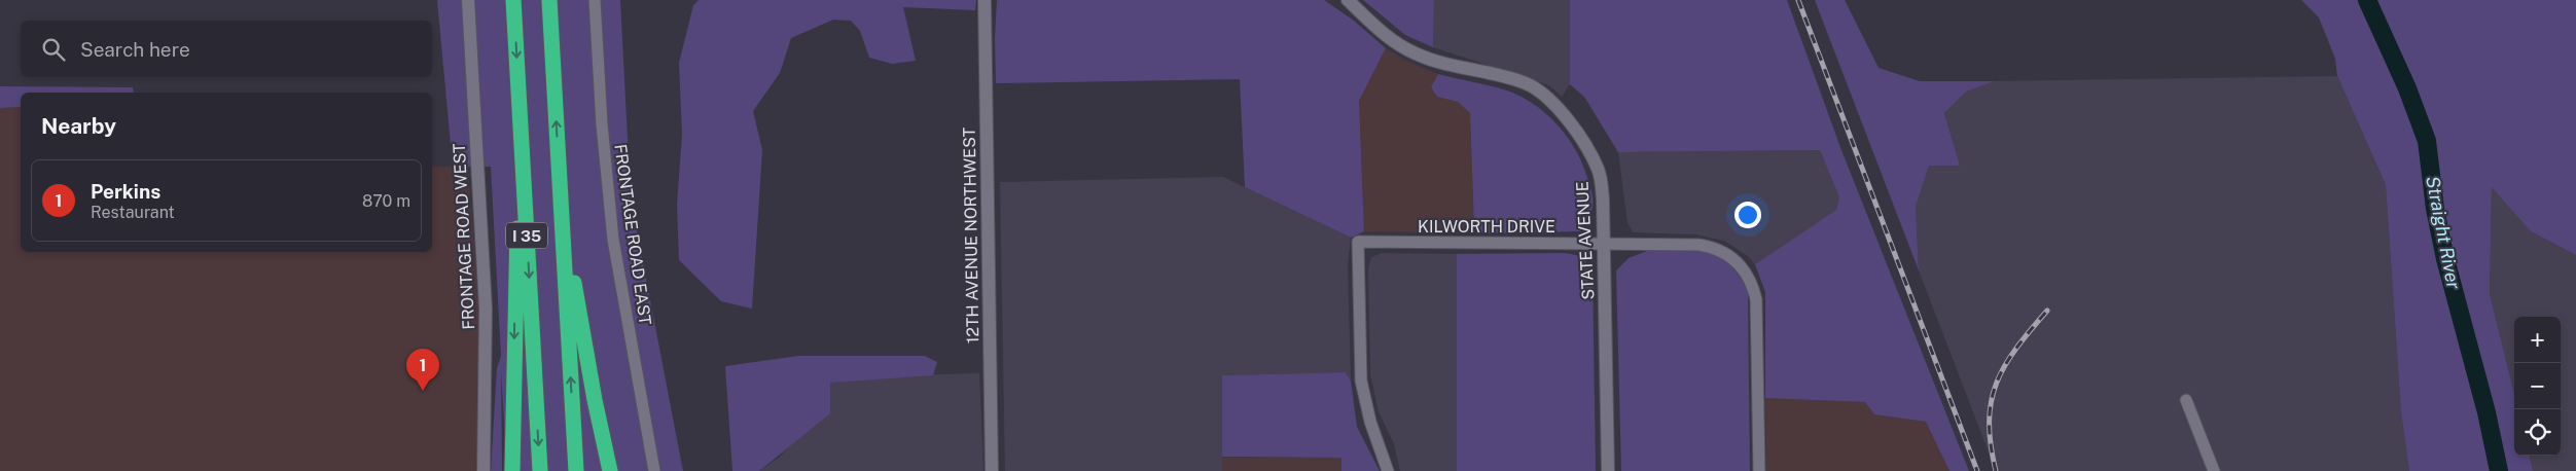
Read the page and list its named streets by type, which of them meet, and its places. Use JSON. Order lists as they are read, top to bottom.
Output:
{
  "streets": {
    "highway": ["I 35"],
    "street": [
      "KILWORTH DRIVE",
      "FRONTAGE ROAD EAST",
      "12TH AVENUE NORTHWEST",
      "FRONTAGE ROAD WEST",
      "STATE AVENUE"
    ]
  },
  "crossings": [
    ["KILWORTH DRIVE", "STATE AVENUE"]
  ],
  "water": ["Straight River"],
  "page": {
    "search": "Search here",
    "heading": "Nearby",
    "list": [
      {
        "mark": "1",
        "name": "Perkins",
        "note": "Restaurant",
        "value": "870 m"
      }
    ],
    "map_buttons": ["+", "−"],
    "pins": "1"
  }
}
